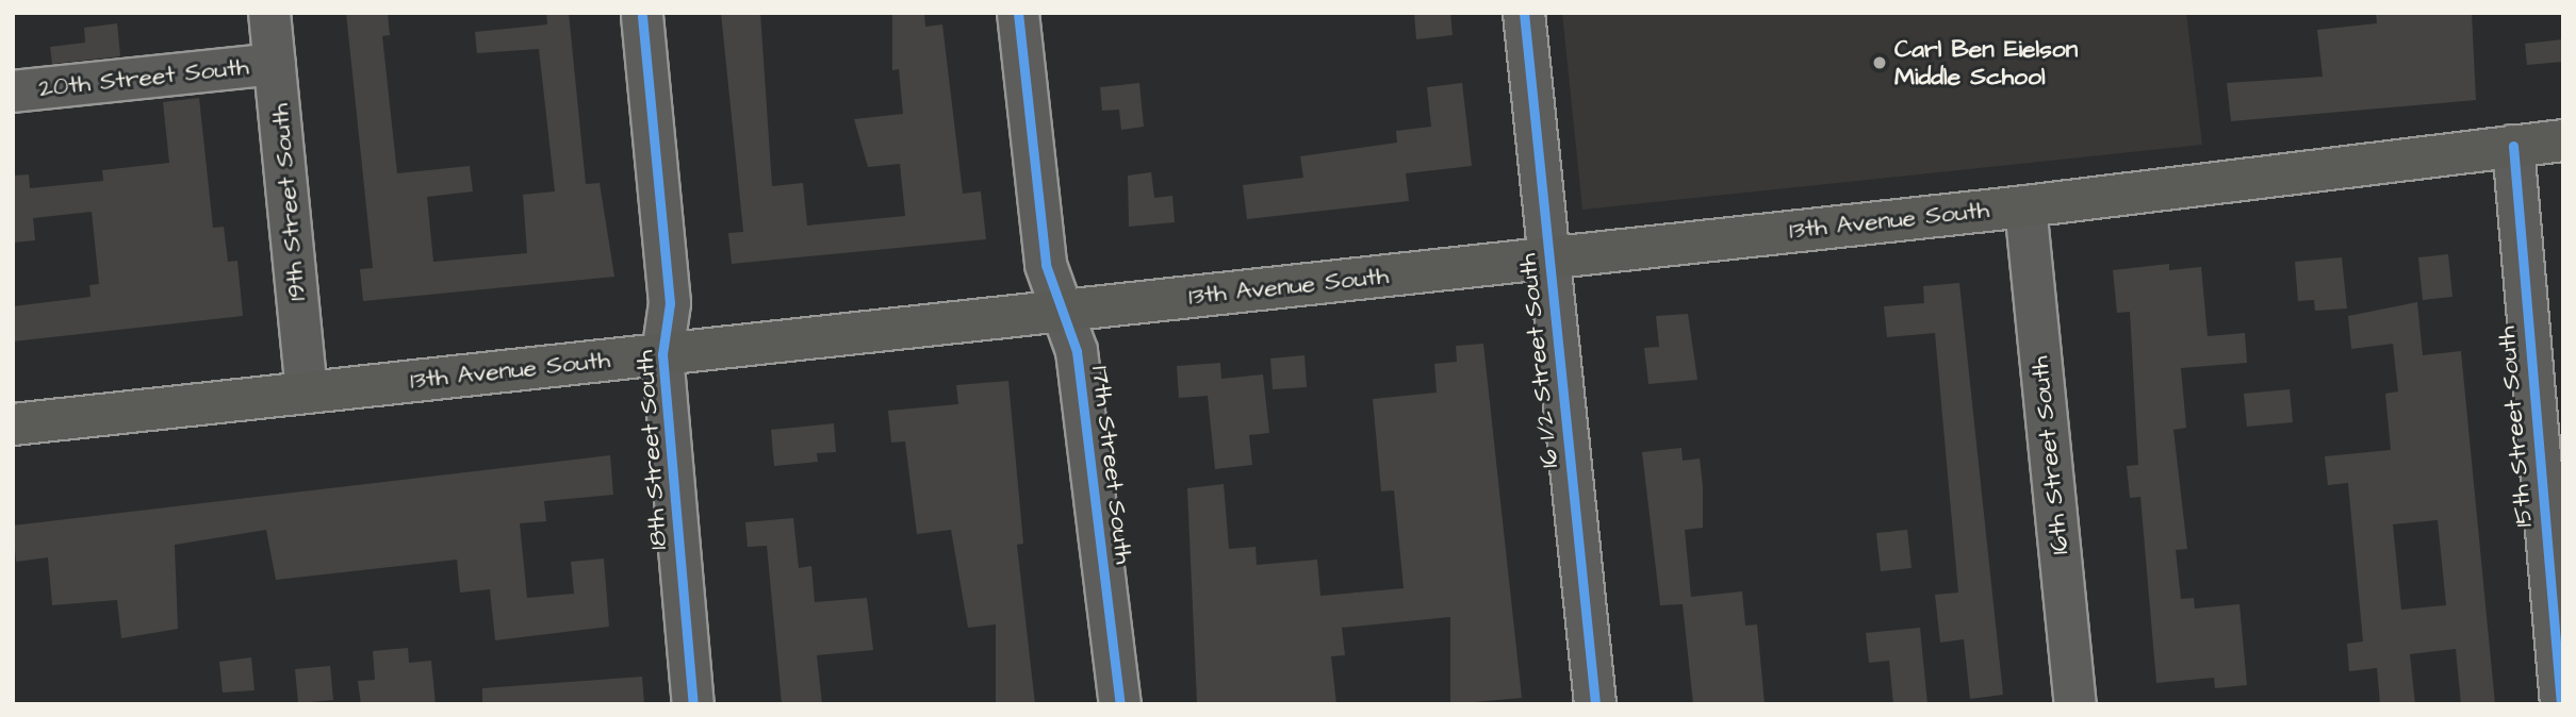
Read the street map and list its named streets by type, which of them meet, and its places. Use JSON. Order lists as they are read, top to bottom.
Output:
{
  "streets": {
    "main road": ["13th Avenue South"],
    "street": [
      "20th Street South",
      "19th Street South",
      "16 1/2 Street South",
      "15th Street South",
      "18th Street South",
      "16th Street South",
      "17th Street South"
    ]
  },
  "crossings": [
    ["20th Street South", "19th Street South"],
    ["19th Street South", "13th Avenue South"],
    ["13th Avenue South", "16 1/2 Street South"],
    ["13th Avenue South", "15th Street South"],
    ["13th Avenue South", "18th Street South"],
    ["13th Avenue South", "16th Street South"],
    ["13th Avenue South", "17th Street South"]
  ],
  "places": ["Carl Ben Eielson Middle School"]
}
